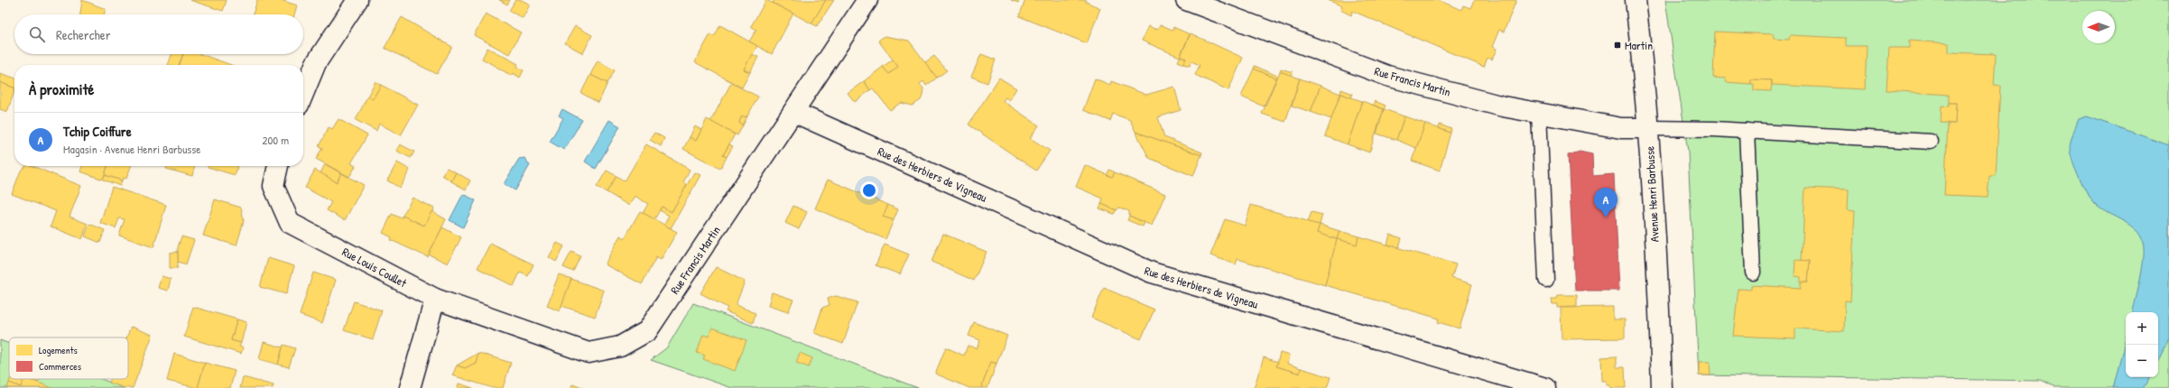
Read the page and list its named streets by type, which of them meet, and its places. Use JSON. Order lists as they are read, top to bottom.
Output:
{
  "streets": {
    "street": [
      "Rue Francis Martin",
      "Rue des Herbiers de Vigneau",
      "Avenue Henri Barbusse",
      "Rue Louis Coullet"
    ]
  },
  "crossings": [
    ["Rue Francis Martin", "Rue des Herbiers de Vigneau"],
    ["Rue Francis Martin", "Avenue Henri Barbusse"],
    ["Rue Francis Martin", "Rue Louis Coullet"]
  ],
  "places": {
    "transit": ["Martin"]
  },
  "legend": ["Logements", "Commerces"],
  "north": "left",
  "page": {
    "search": "Rechercher",
    "heading": "À proximité",
    "list": [
      {
        "mark": "A",
        "name": "Tchip Coiffure",
        "note": "Magasin · Avenue Henri Barbusse",
        "value": "200 m"
      }
    ],
    "pins": "A",
    "map_buttons": ["+", "−"]
  }
}
